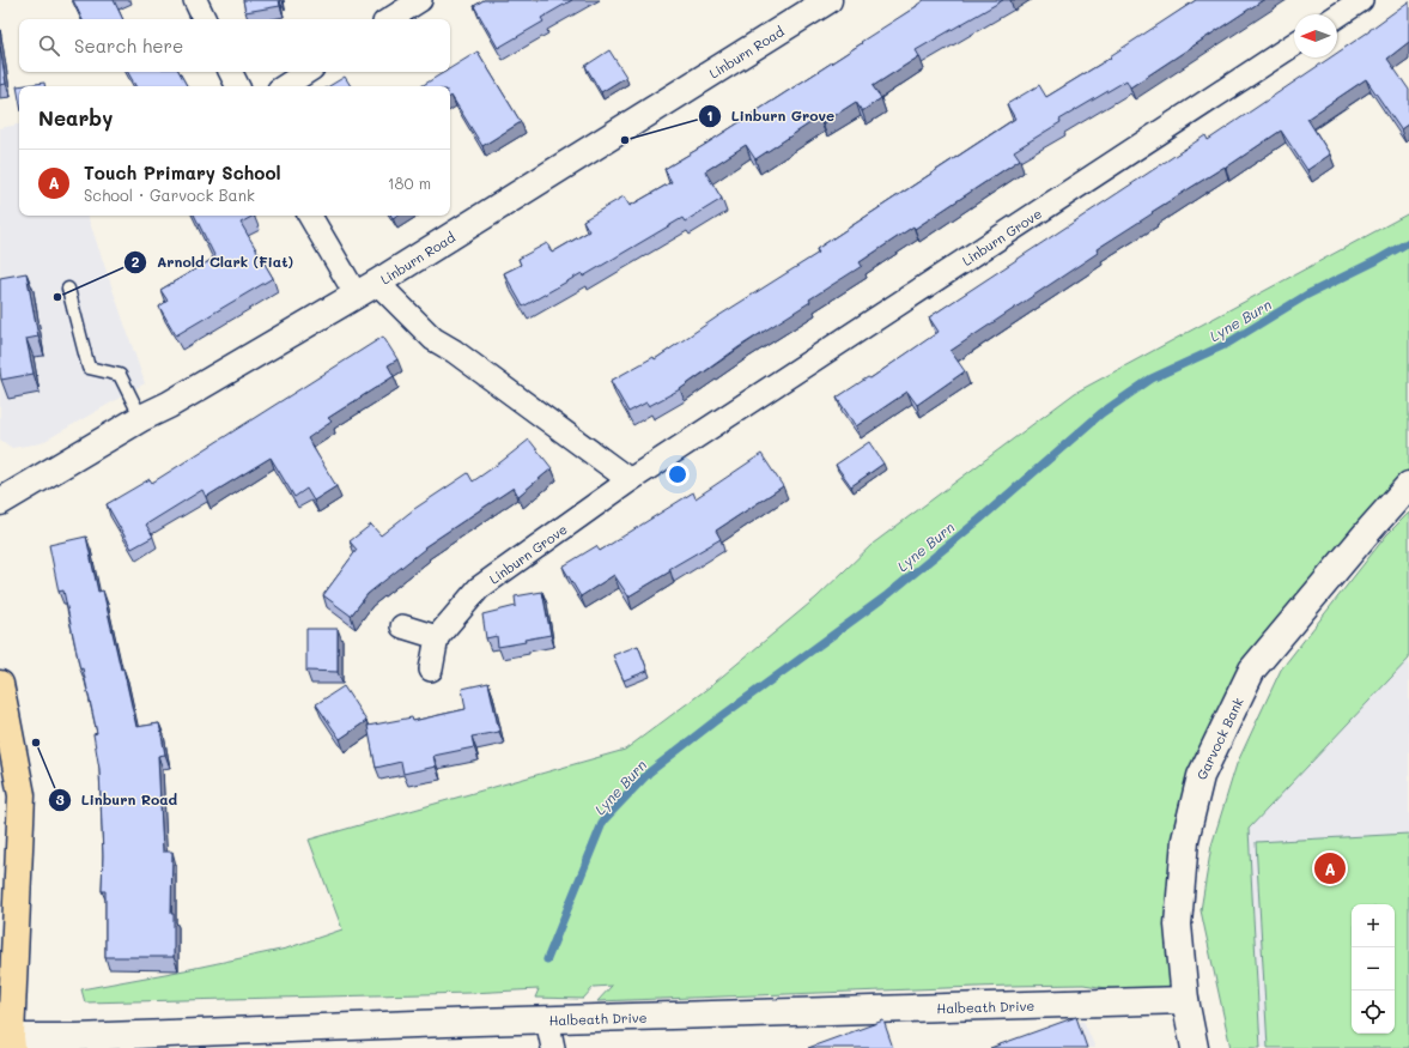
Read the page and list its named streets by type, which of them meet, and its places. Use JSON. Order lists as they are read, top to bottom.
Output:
{
  "streets": {
    "street": [
      "Linburn Road",
      "Linburn Grove",
      "Garvock Bank",
      "Halbeath Drive"
    ]
  },
  "crossings": [
    ["Garvock Bank", "Halbeath Drive"]
  ],
  "water": ["Lyne Burn"],
  "places": ["Linburn Grove", "Arnold Clark (Fiat)", "Linburn Road"],
  "north": "left",
  "page": {
    "search": "Search here",
    "heading": "Nearby",
    "list": [
      {
        "mark": "A",
        "name": "Touch Primary School",
        "note": "School · Garvock Bank",
        "value": "180 m"
      }
    ],
    "pins": "A",
    "map_buttons": ["+", "−"]
  }
}
